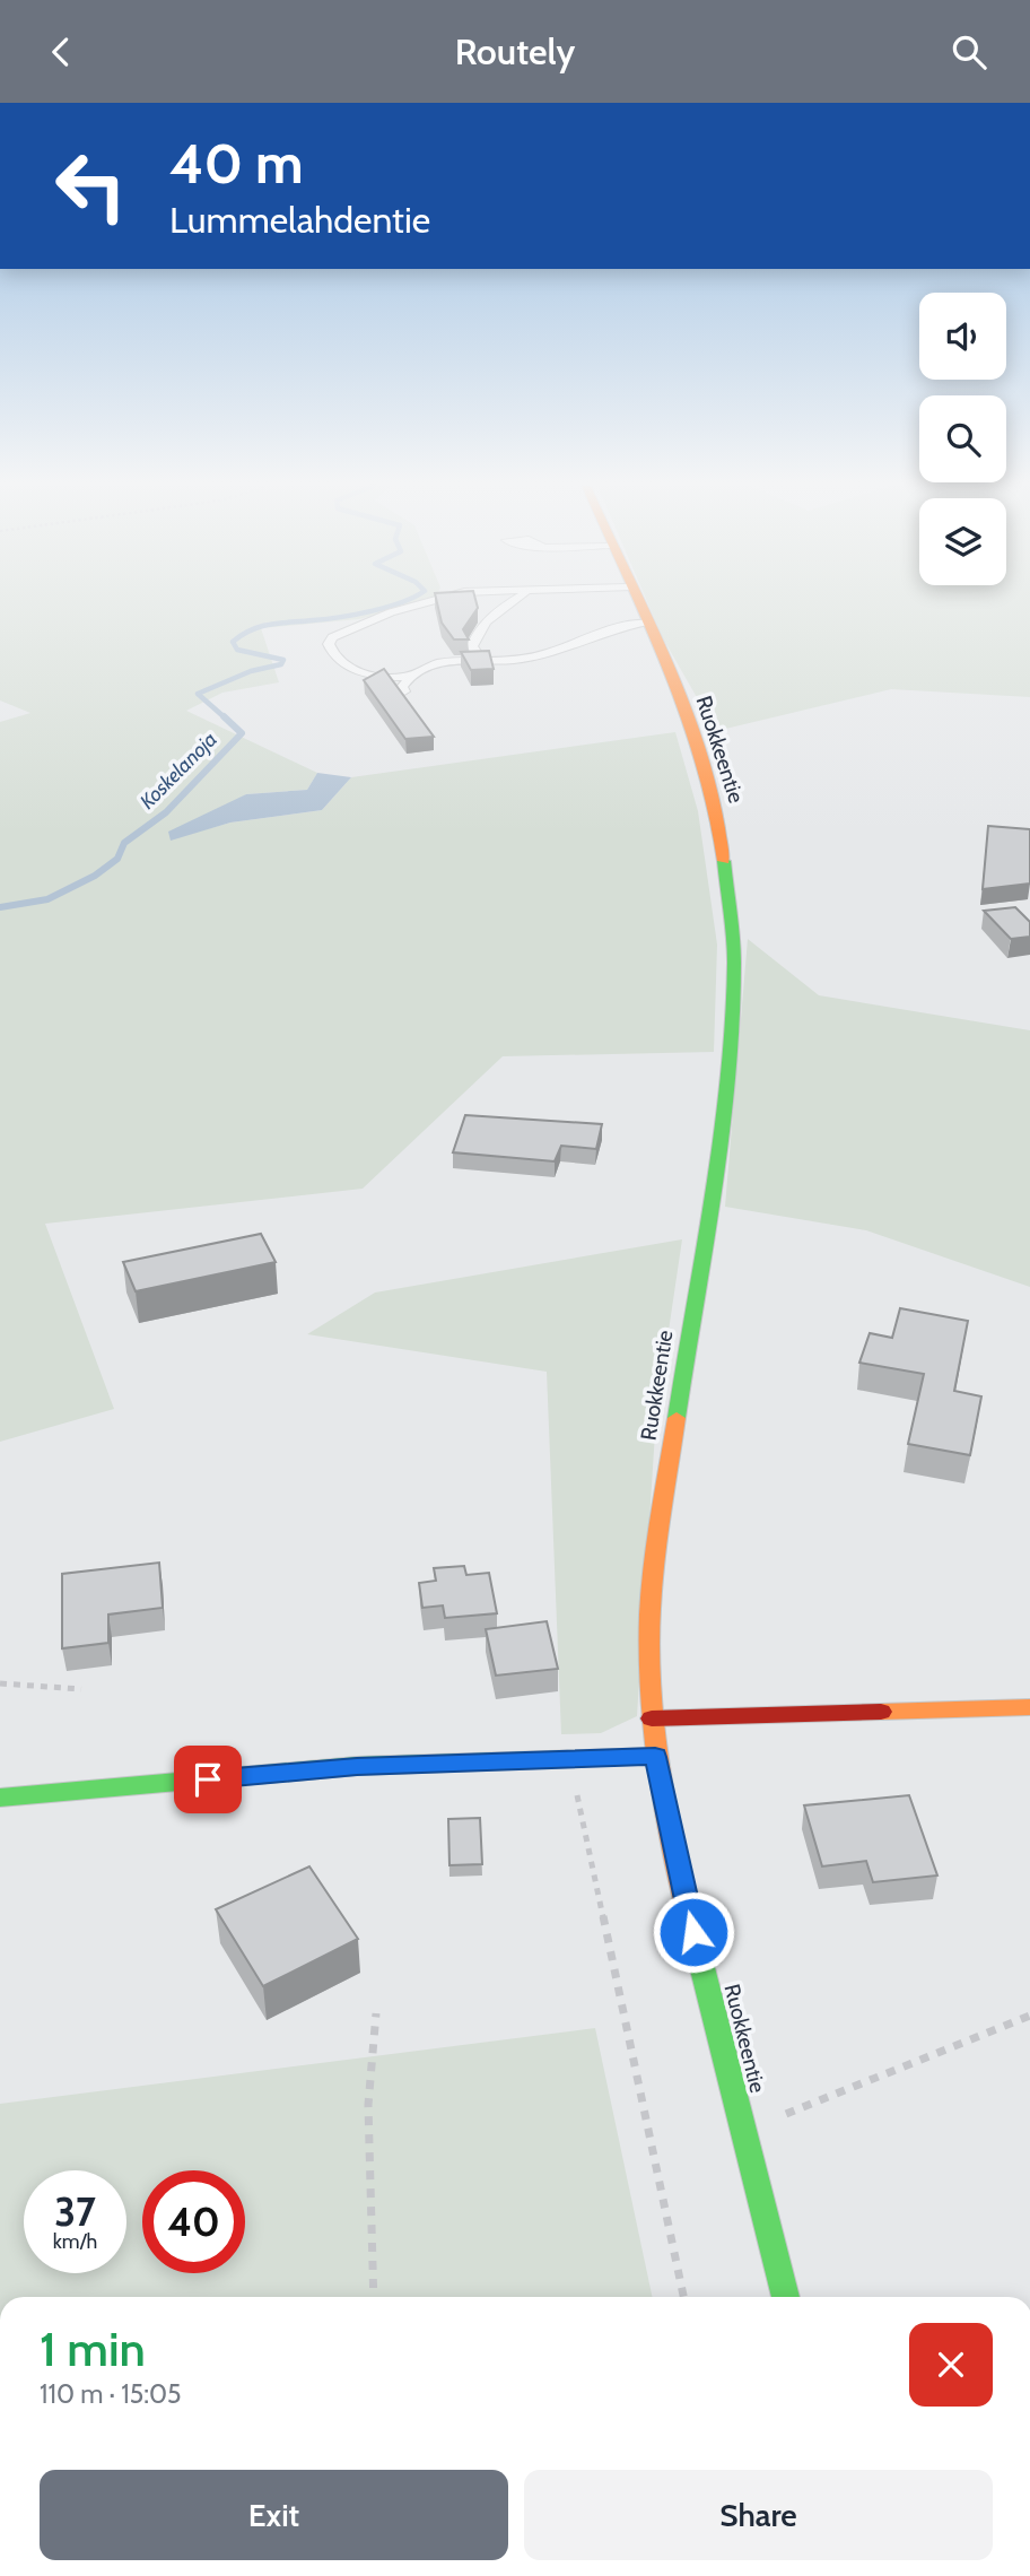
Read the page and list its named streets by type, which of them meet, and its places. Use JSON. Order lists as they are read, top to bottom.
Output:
{
  "streets": {
    "street": ["Ruokkeentie"]
  },
  "water": ["Koskelanoja"],
  "page": {
    "header": "Routely",
    "turn": ["40 m", "Lummelahdentie"],
    "speed": "37 km/h",
    "limit": "40",
    "heading": ["1 min", "110 m · 15:05"],
    "buttons": ["Exit", "Share"]
  }
}
